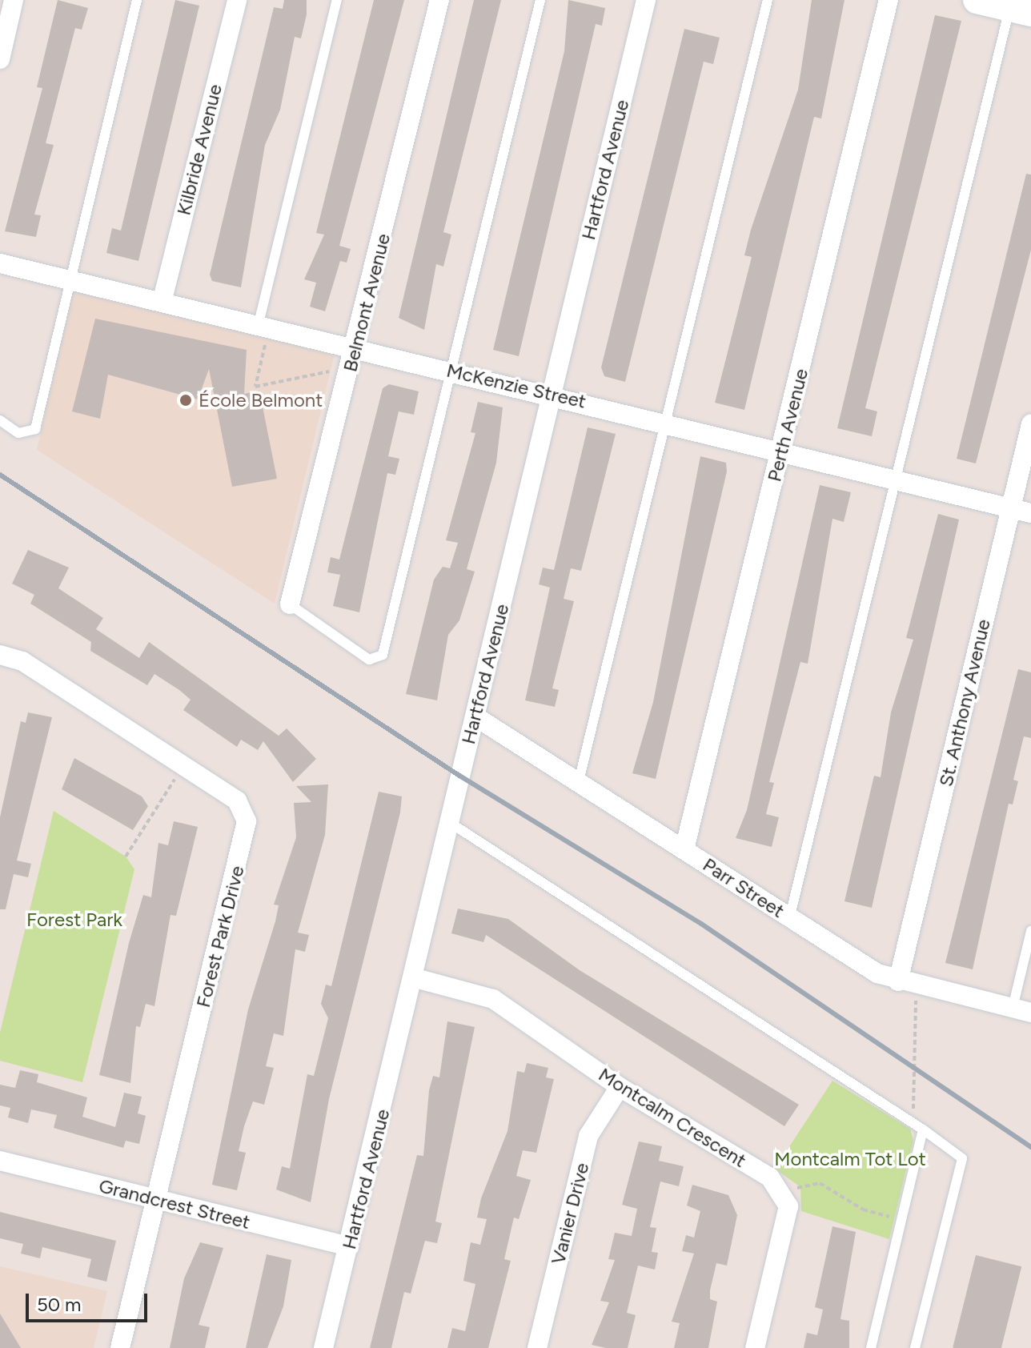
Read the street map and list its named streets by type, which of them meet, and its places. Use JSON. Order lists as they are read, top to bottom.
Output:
{
  "streets": {
    "street": [
      "Kilbride Avenue",
      "Hartford Avenue",
      "Belmont Avenue",
      "McKenzie Street",
      "Perth Avenue",
      "St. Anthony Avenue",
      "Parr Street",
      "Forest Park Drive",
      "Montcalm Crescent",
      "Grandcrest Street",
      "Vanier Drive"
    ]
  },
  "crossings": [
    ["Kilbride Avenue", "McKenzie Street"],
    ["Hartford Avenue", "McKenzie Street"],
    ["Hartford Avenue", "Parr Street"],
    ["Hartford Avenue", "Montcalm Crescent"],
    ["Hartford Avenue", "Grandcrest Street"],
    ["Belmont Avenue", "McKenzie Street"],
    ["McKenzie Street", "Perth Avenue"],
    ["McKenzie Street", "St. Anthony Avenue"],
    ["Perth Avenue", "Parr Street"],
    ["St. Anthony Avenue", "Parr Street"],
    ["Forest Park Drive", "Grandcrest Street"],
    ["Montcalm Crescent", "Vanier Drive"]
  ],
  "parks": ["Forest Park", "Montcalm Tot Lot"],
  "places": ["École Belmont"],
  "scale_bar": "50 m"
}
